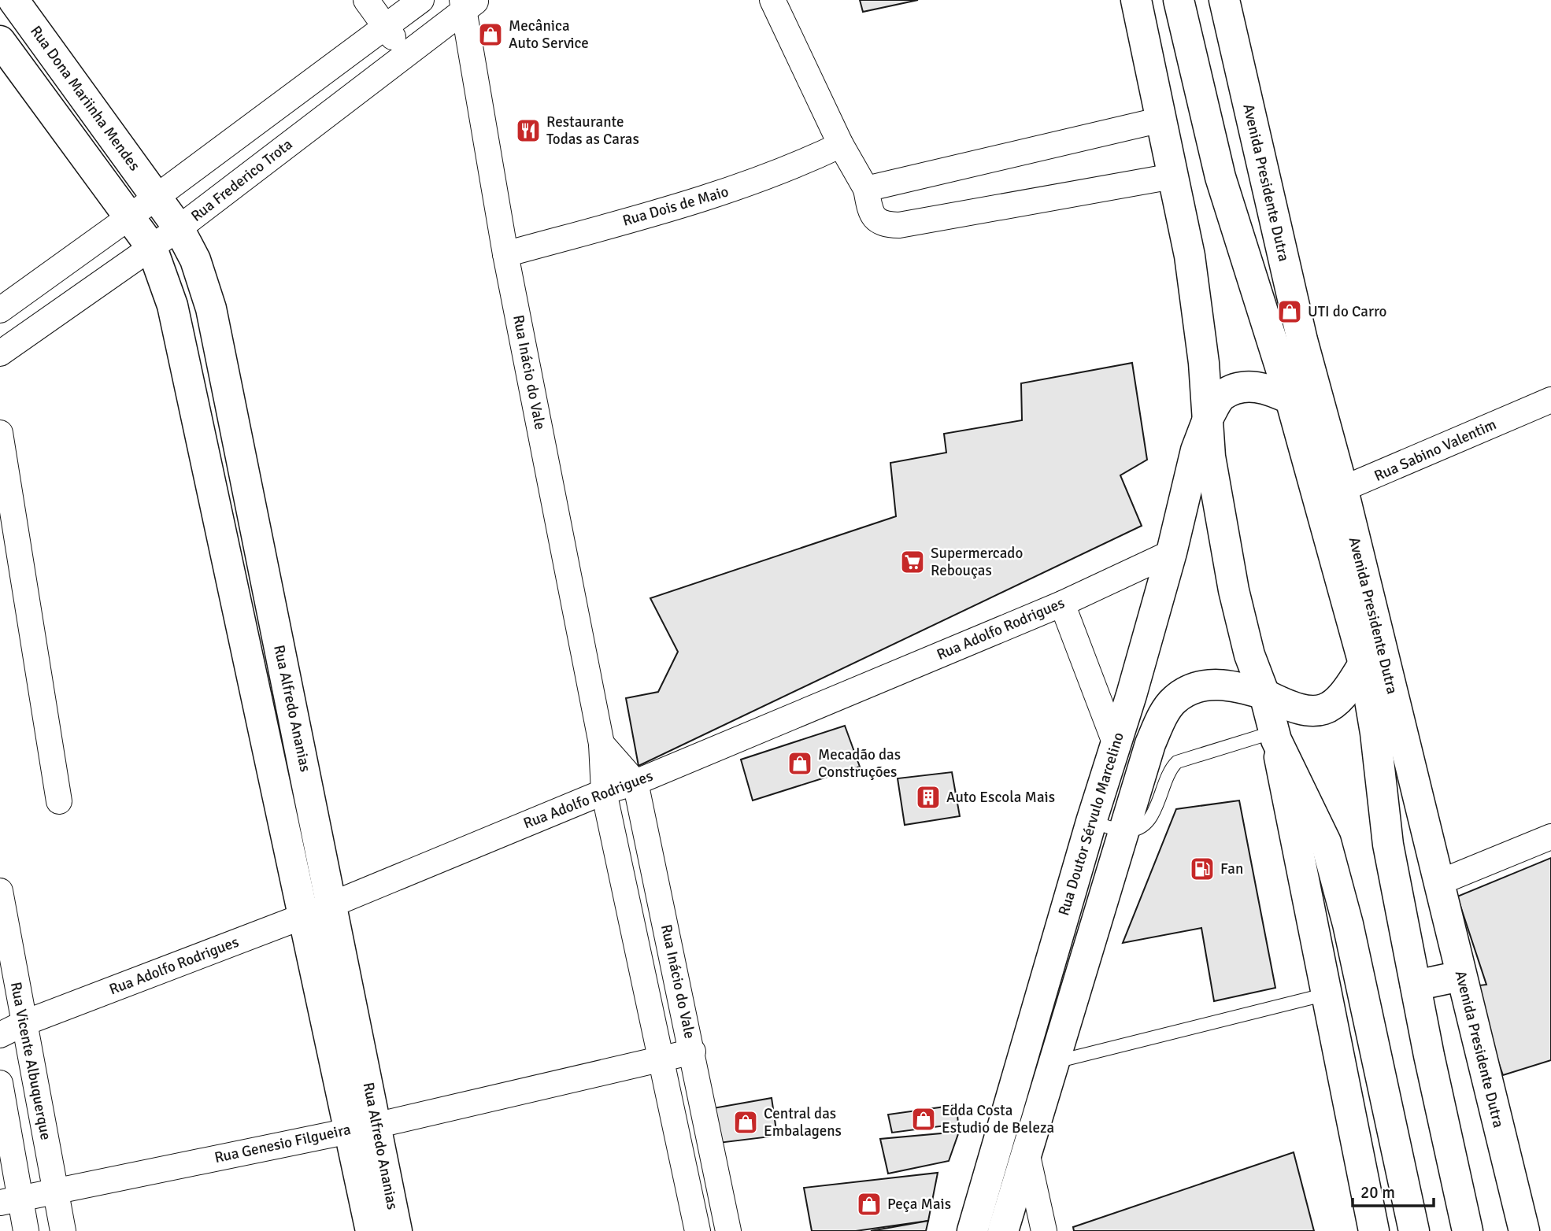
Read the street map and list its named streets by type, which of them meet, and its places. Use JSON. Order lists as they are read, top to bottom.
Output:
{
  "streets": {
    "main road": [
      "Rua Dona Mariinha Mendes",
      "Avenida Presidente Dutra",
      "Rua Alfredo Ananias",
      "Rua Doutor Sérvulo Marcelino"
    ],
    "street": [
      "Rua Frederico Trota",
      "Rua Dois de Maio",
      "Rua Inácio do Vale",
      "Rua Sabino Valentim",
      "Rua Adolfo Rodrigues",
      "Rua Vicente Albuquerque",
      "Rua Genesio Filgueira"
    ]
  },
  "crossings": [
    ["Rua Dona Mariinha Mendes", "Rua Frederico Trota"],
    ["Rua Dona Mariinha Mendes", "Rua Alfredo Ananias"],
    ["Rua Frederico Trota", "Rua Inácio do Vale"],
    ["Rua Frederico Trota", "Rua Alfredo Ananias"],
    ["Avenida Presidente Dutra", "Rua Sabino Valentim"],
    ["Rua Dois de Maio", "Rua Inácio do Vale"],
    ["Rua Inácio do Vale", "Rua Adolfo Rodrigues"],
    ["Rua Inácio do Vale", "Rua Genesio Filgueira"],
    ["Rua Adolfo Rodrigues", "Rua Alfredo Ananias"],
    ["Rua Adolfo Rodrigues", "Rua Doutor Sérvulo Marcelino"],
    ["Rua Adolfo Rodrigues", "Rua Vicente Albuquerque"],
    ["Rua Alfredo Ananias", "Rua Genesio Filgueira"],
    ["Rua Vicente Albuquerque", "Rua Genesio Filgueira"]
  ],
  "places": {
    "shop": [
      "Mecânica Auto Service",
      "UTI do Carro",
      "Mecadão das Construções",
      "Edda Costa Estudio de Beleza",
      "Central das Embalagens",
      "Peça Mais"
    ],
    "restaurant": ["Restaurante Todas as Caras"],
    "supermarket": ["Supermercado Rebouças"],
    "building": ["Auto Escola Mais"],
    "fuel station": ["Fan"]
  },
  "scale_bar": "20 m"
}
